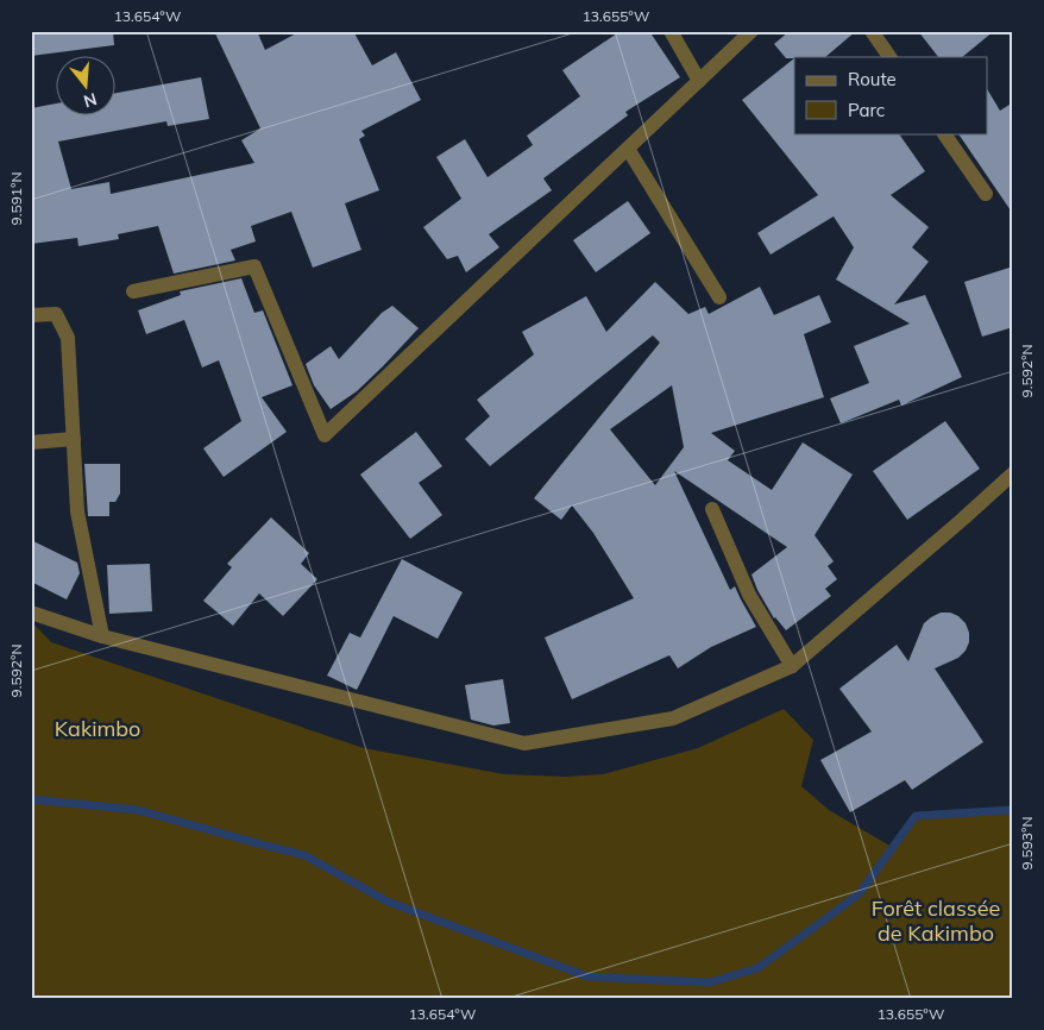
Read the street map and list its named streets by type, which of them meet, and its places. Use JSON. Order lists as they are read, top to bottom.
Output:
{
  "parks": ["Kakimbo", "Forêt classée de Kakimbo"],
  "legend": ["Route", "Parc"],
  "north": "bottom",
  "coordinates": [
    "13.654°W",
    "13.655°W",
    "9.591°N",
    "9.592°N",
    "9.593°N"
  ]
}
